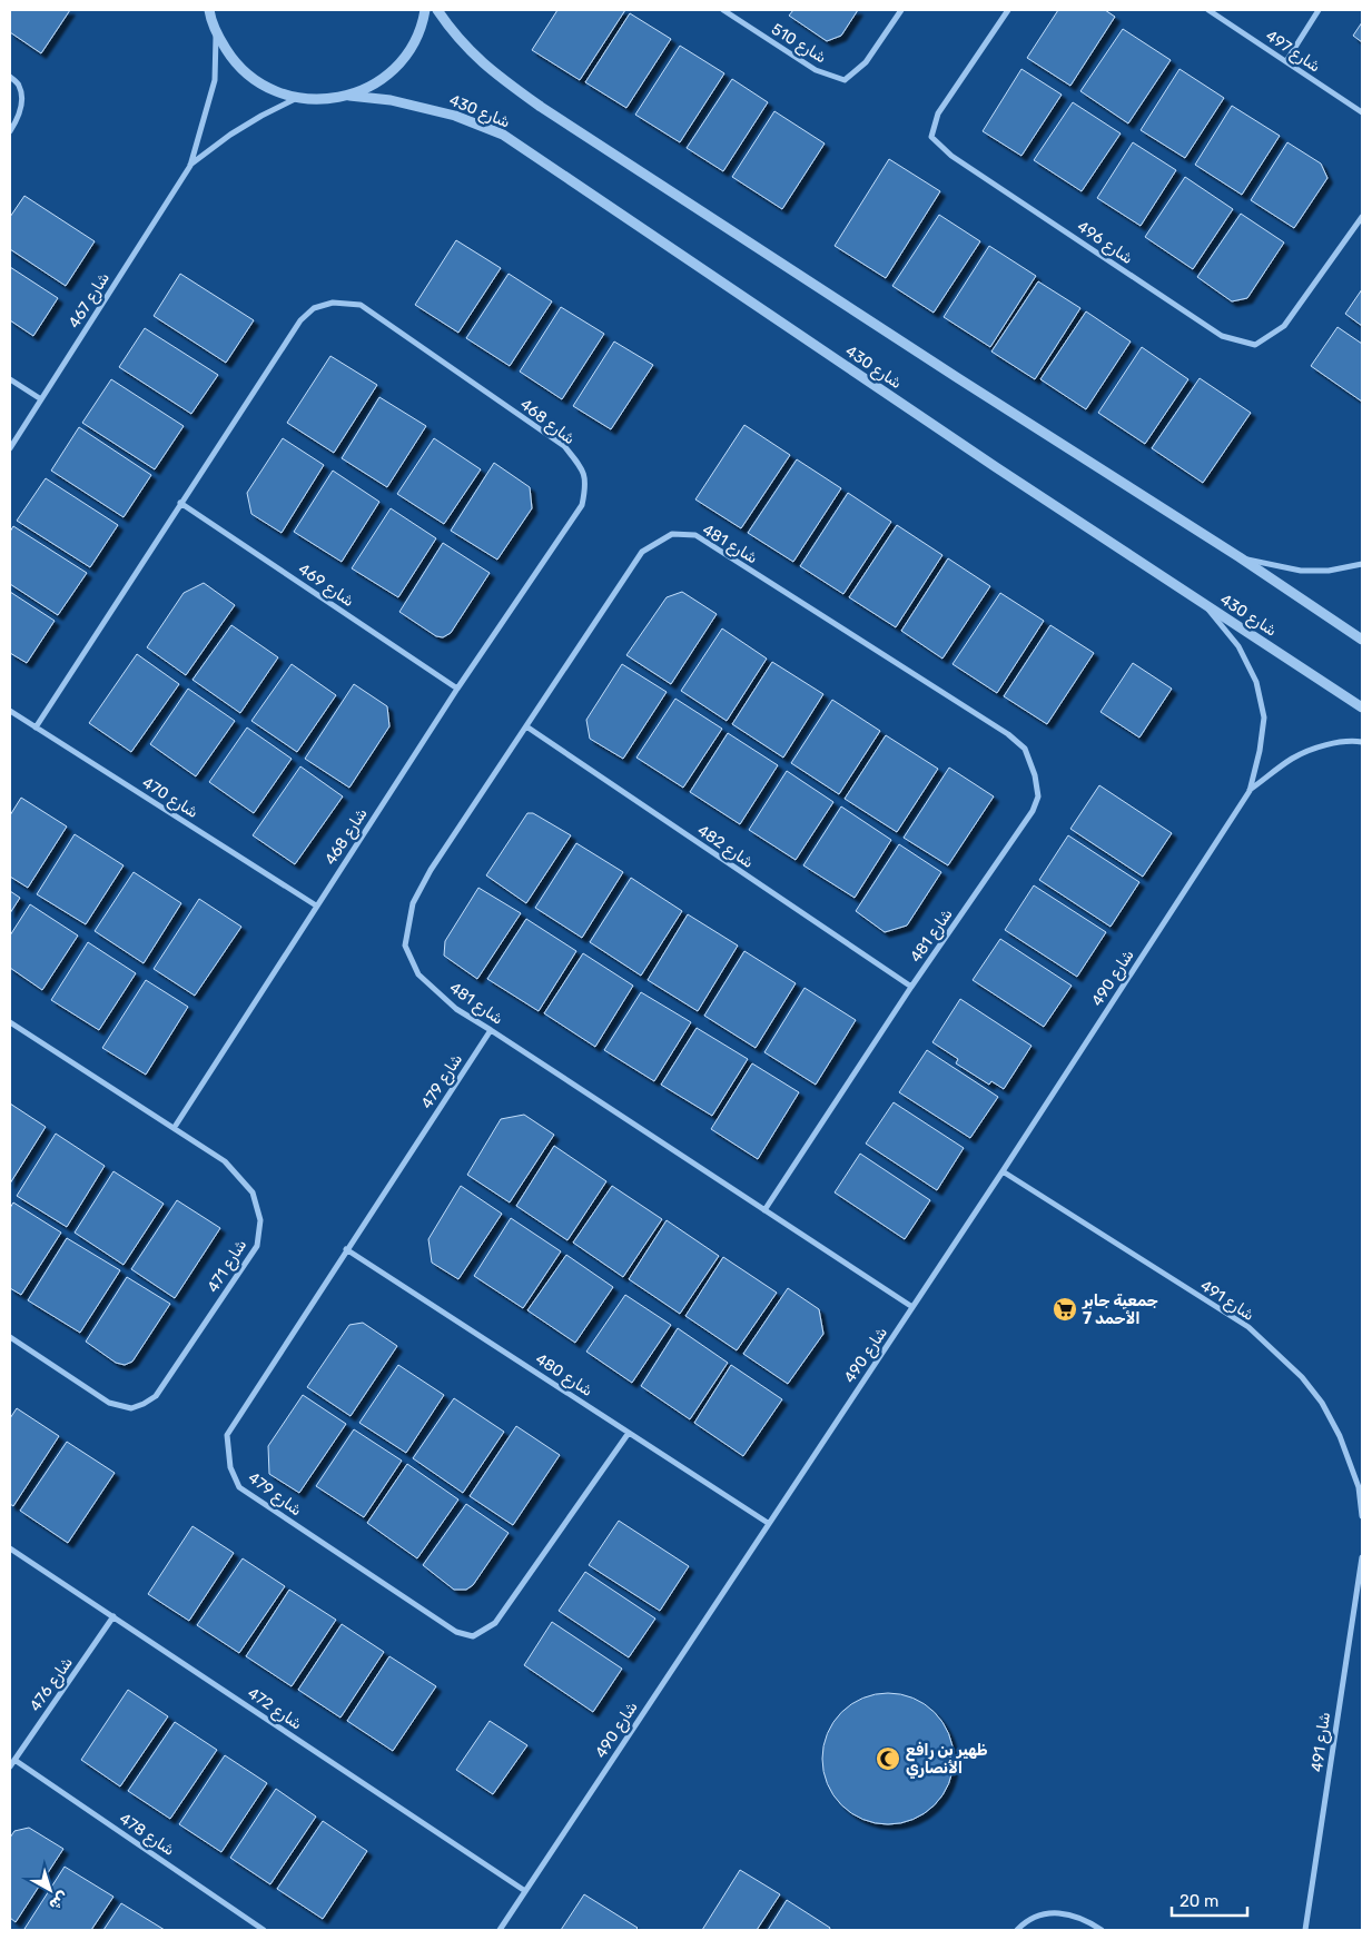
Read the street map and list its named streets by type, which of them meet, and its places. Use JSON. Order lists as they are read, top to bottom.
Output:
{
  "streets": {
    "street": [
      "شارع 510",
      "شارع 497",
      "شارع 430",
      "شارع 496",
      "شارع 467",
      "شارع 468",
      "شارع 481",
      "شارع 469",
      "شارع 470",
      "شارع 482",
      "شارع 490",
      "شارع 479",
      "شارع 471",
      "شارع 491",
      "شارع 480",
      "شارع 476",
      "شارع 472",
      "شارع 478"
    ]
  },
  "crossings": [
    ["شارع 430", "شارع 490"],
    ["شارع 468", "شارع 469"],
    ["شارع 468", "شارع 470"],
    ["شارع 468", "شارع 471"],
    ["شارع 481", "شارع 482"],
    ["شارع 481", "شارع 490"],
    ["شارع 481", "شارع 479"],
    ["شارع 490", "شارع 491"],
    ["شارع 490", "شارع 480"],
    ["شارع 490", "شارع 472"],
    ["شارع 479", "شارع 480"],
    ["شارع 476", "شارع 472"],
    ["شارع 476", "شارع 478"]
  ],
  "places": {
    "supermarket": ["جمعية جابر الأحمد 7"],
    "mosque": ["ظهير بن رافع الأنصاري"]
  },
  "scale_bar": "20 m",
  "north": "bottom right"
}
